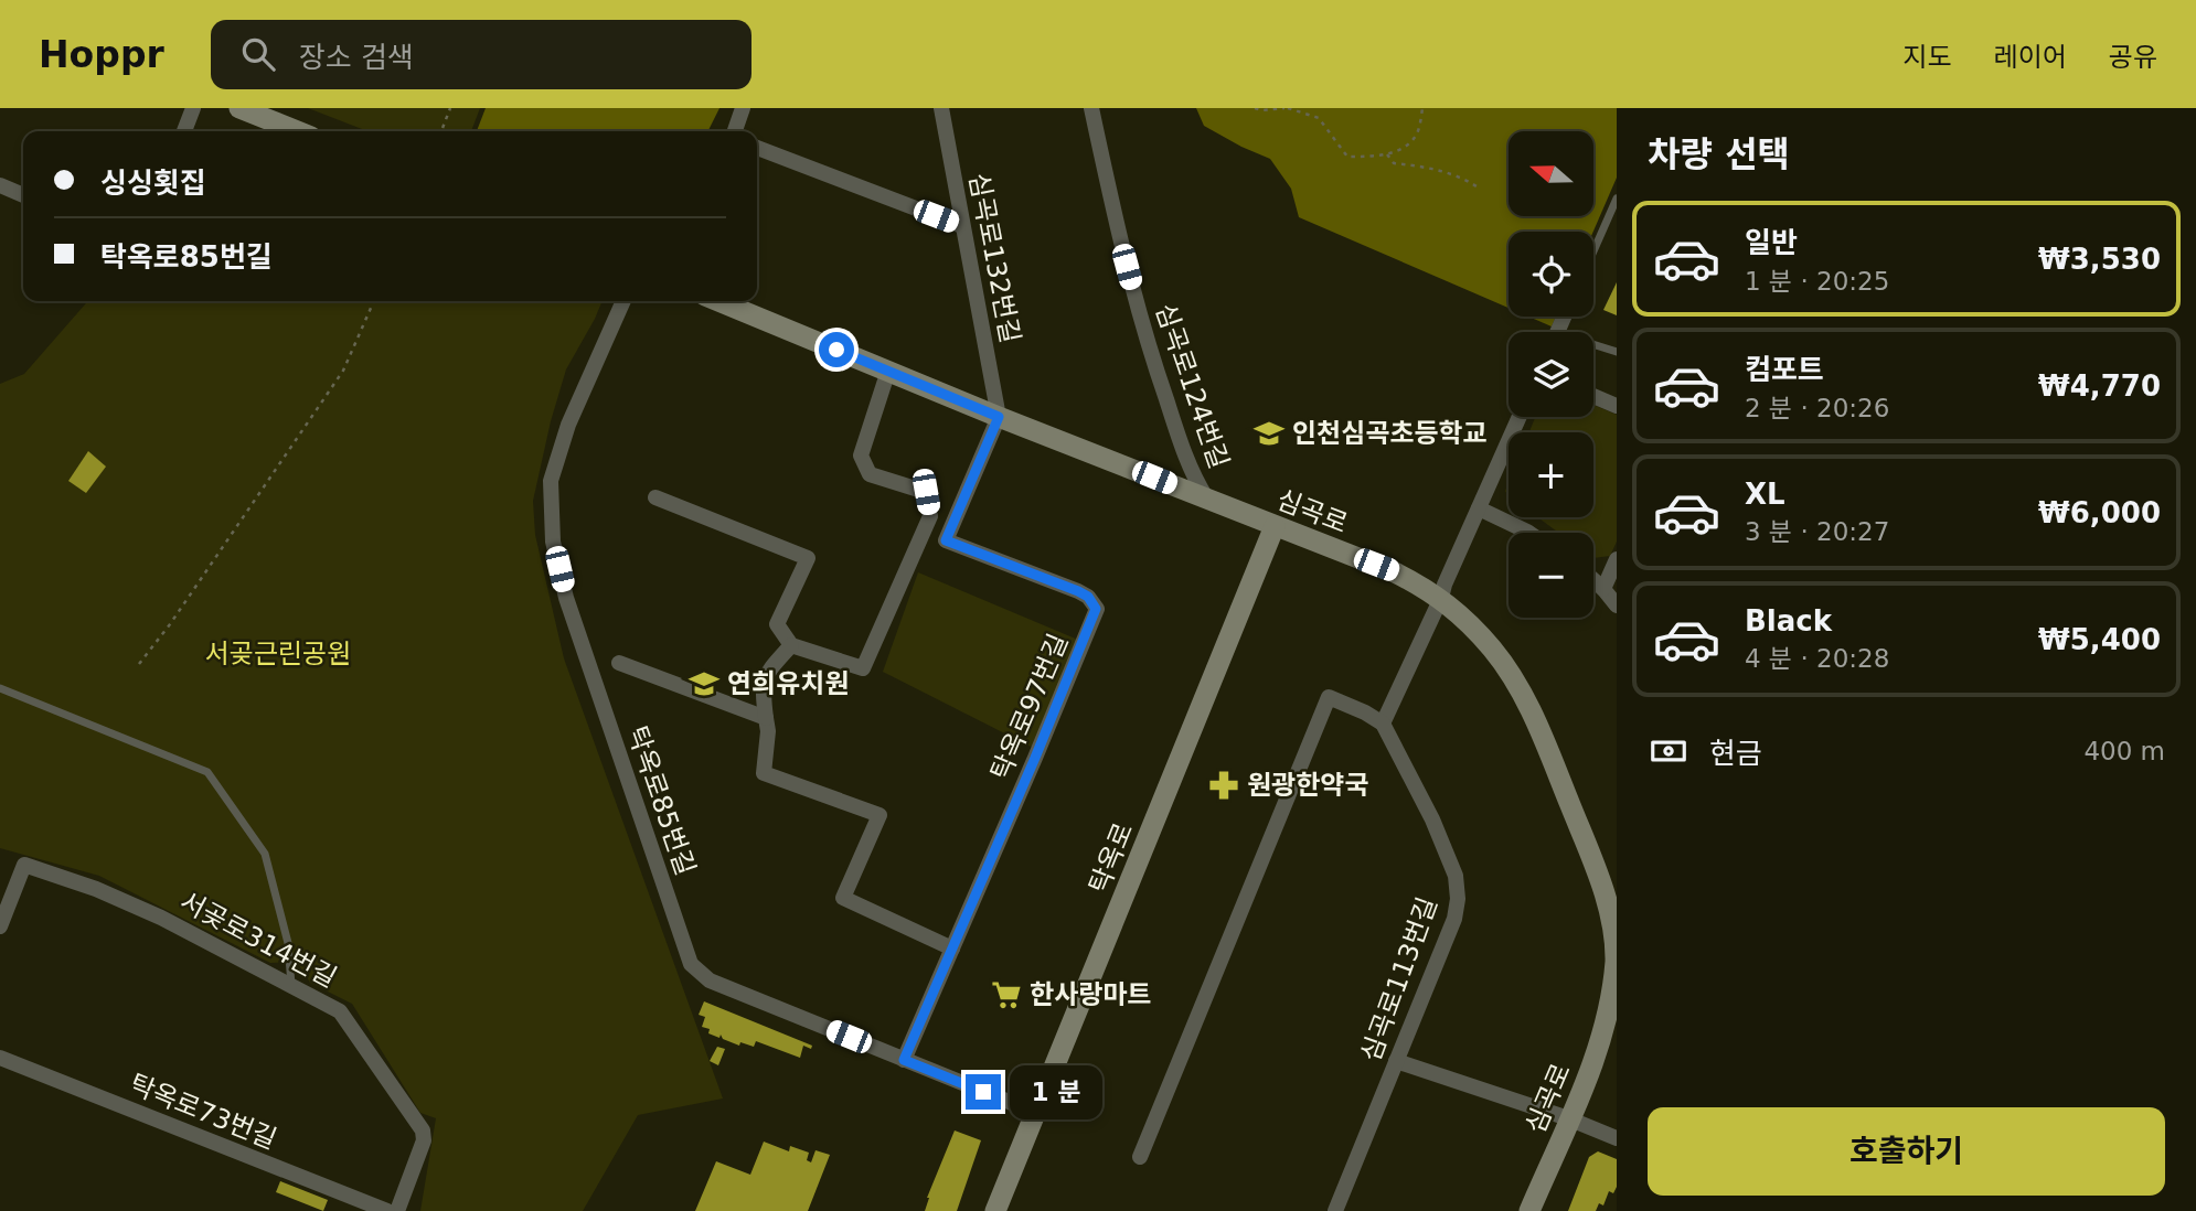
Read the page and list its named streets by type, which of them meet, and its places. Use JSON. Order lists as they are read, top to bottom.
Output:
{
  "streets": {
    "street": [
      "심곡로132번길",
      "심곡로124번길",
      "심곡로",
      "탁옥로97번길",
      "탁옥로85번길",
      "탁옥로",
      "서곶로314번길",
      "심곡로113번길",
      "탁옥로73번길"
    ]
  },
  "crossings": [
    ["심곡로132번길", "심곡로"],
    ["심곡로132번길", "탁옥로97번길"],
    ["심곡로124번길", "심곡로"],
    ["심곡로", "탁옥로97번길"],
    ["심곡로", "탁옥로"],
    ["탁옥로97번길", "탁옥로85번길"],
    ["탁옥로85번길", "탁옥로"]
  ],
  "parks": ["서곶근린공원"],
  "places": {
    "school or university": ["인천심곡초등학교", "연희유치원"],
    "pharmacy": ["원광한약국"],
    "supermarket": ["한사랑마트"]
  },
  "north": "left",
  "page": {
    "header": "Hoppr",
    "search": "장소 검색",
    "nav": ["지도", "레이어", "공유"],
    "heading": "차량 선택",
    "map_buttons": ["+", "−"],
    "banner": ["싱싱횟집", "탁옥로85번길"],
    "list": [
      {
        "name": "일반",
        "note": "1 분 · 20:25",
        "value": "₩3,530"
      },
      {
        "name": "컴포트",
        "note": "2 분 · 20:26",
        "value": "₩4,770"
      },
      {
        "name": "XL",
        "note": "3 분 · 20:27",
        "value": "₩6,000"
      },
      {
        "name": "Black",
        "note": "4 분 · 20:28",
        "value": "₩5,400"
      }
    ],
    "pay": ["현금", "400 m"],
    "bubble": "1 분",
    "buttons": "호출하기"
  }
}
